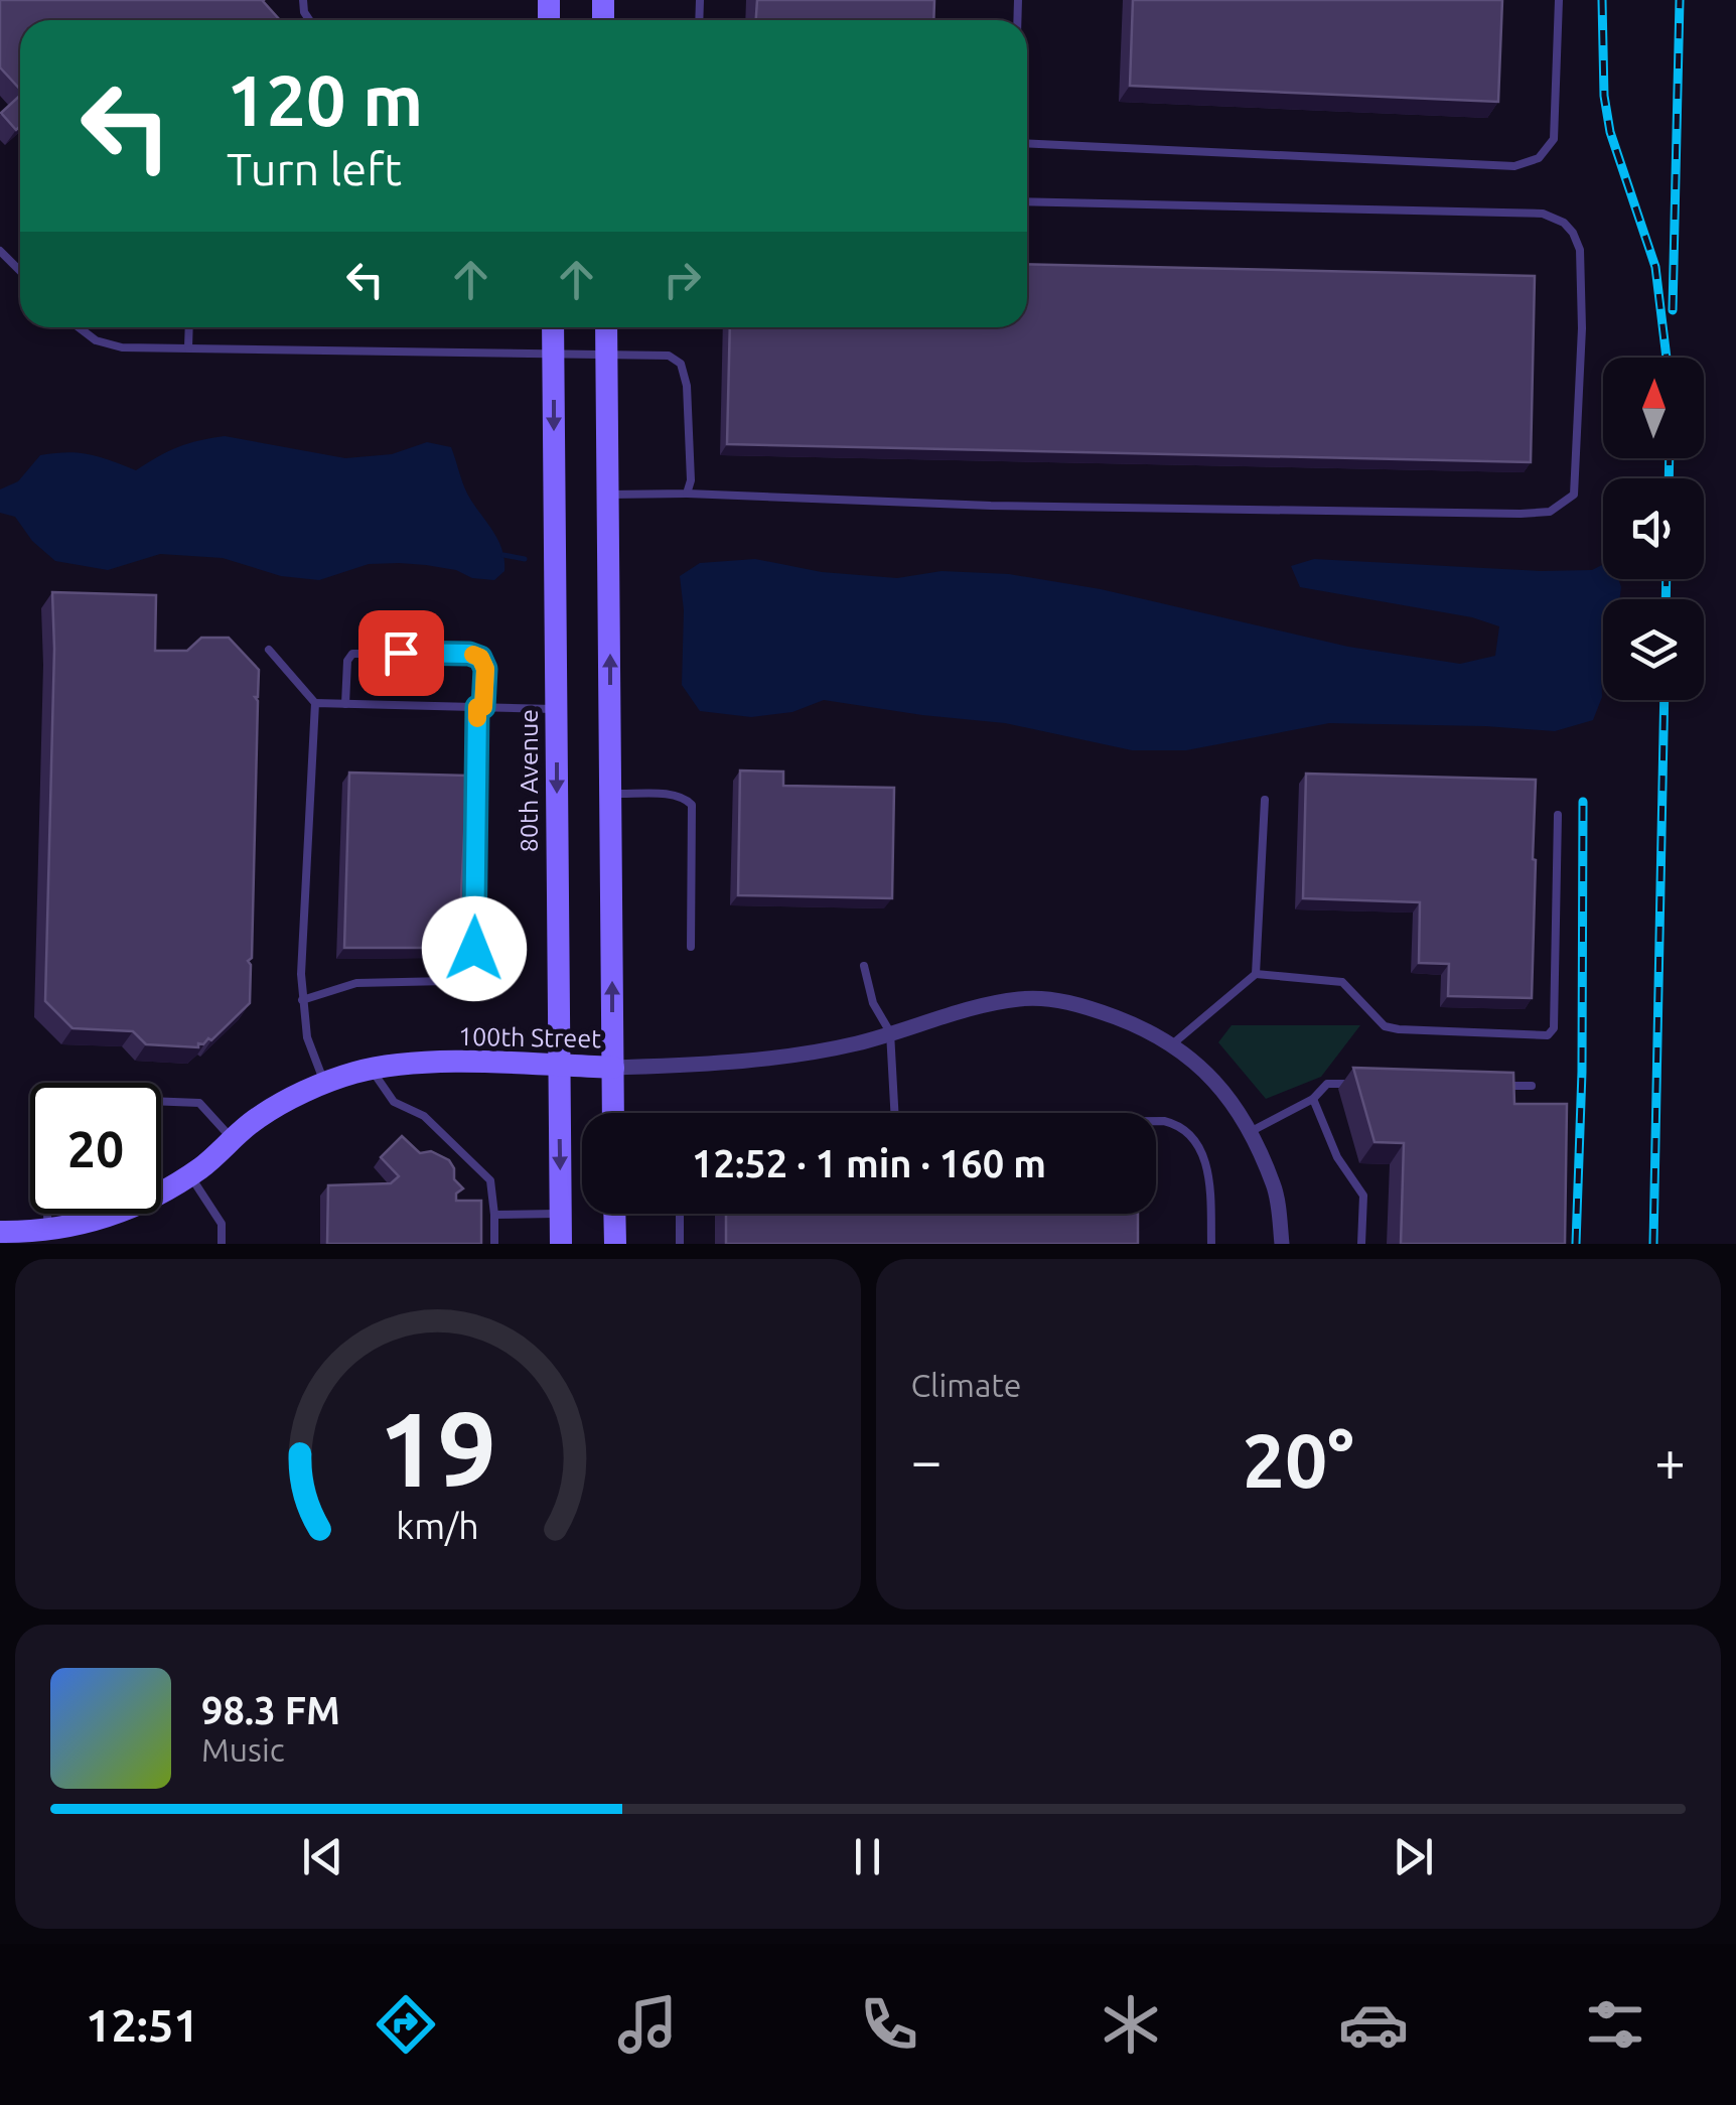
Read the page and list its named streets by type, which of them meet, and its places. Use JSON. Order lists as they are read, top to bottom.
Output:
{
  "streets": {
    "street": ["80th Avenue", "100th Street"]
  },
  "crossings": [
    ["80th Avenue", "100th Street"]
  ],
  "north": "top",
  "page": {
    "turn": ["120 m", "Turn left"],
    "limit": "20",
    "trip": "12:52 · 1 min · 160 m",
    "tile": "Climate",
    "heat": ["−", "20°", "+"],
    "song": ["98.3 FM", "Music"],
    "tabs": "12:51",
    "gauge": ["19", "km/h"]
  }
}
